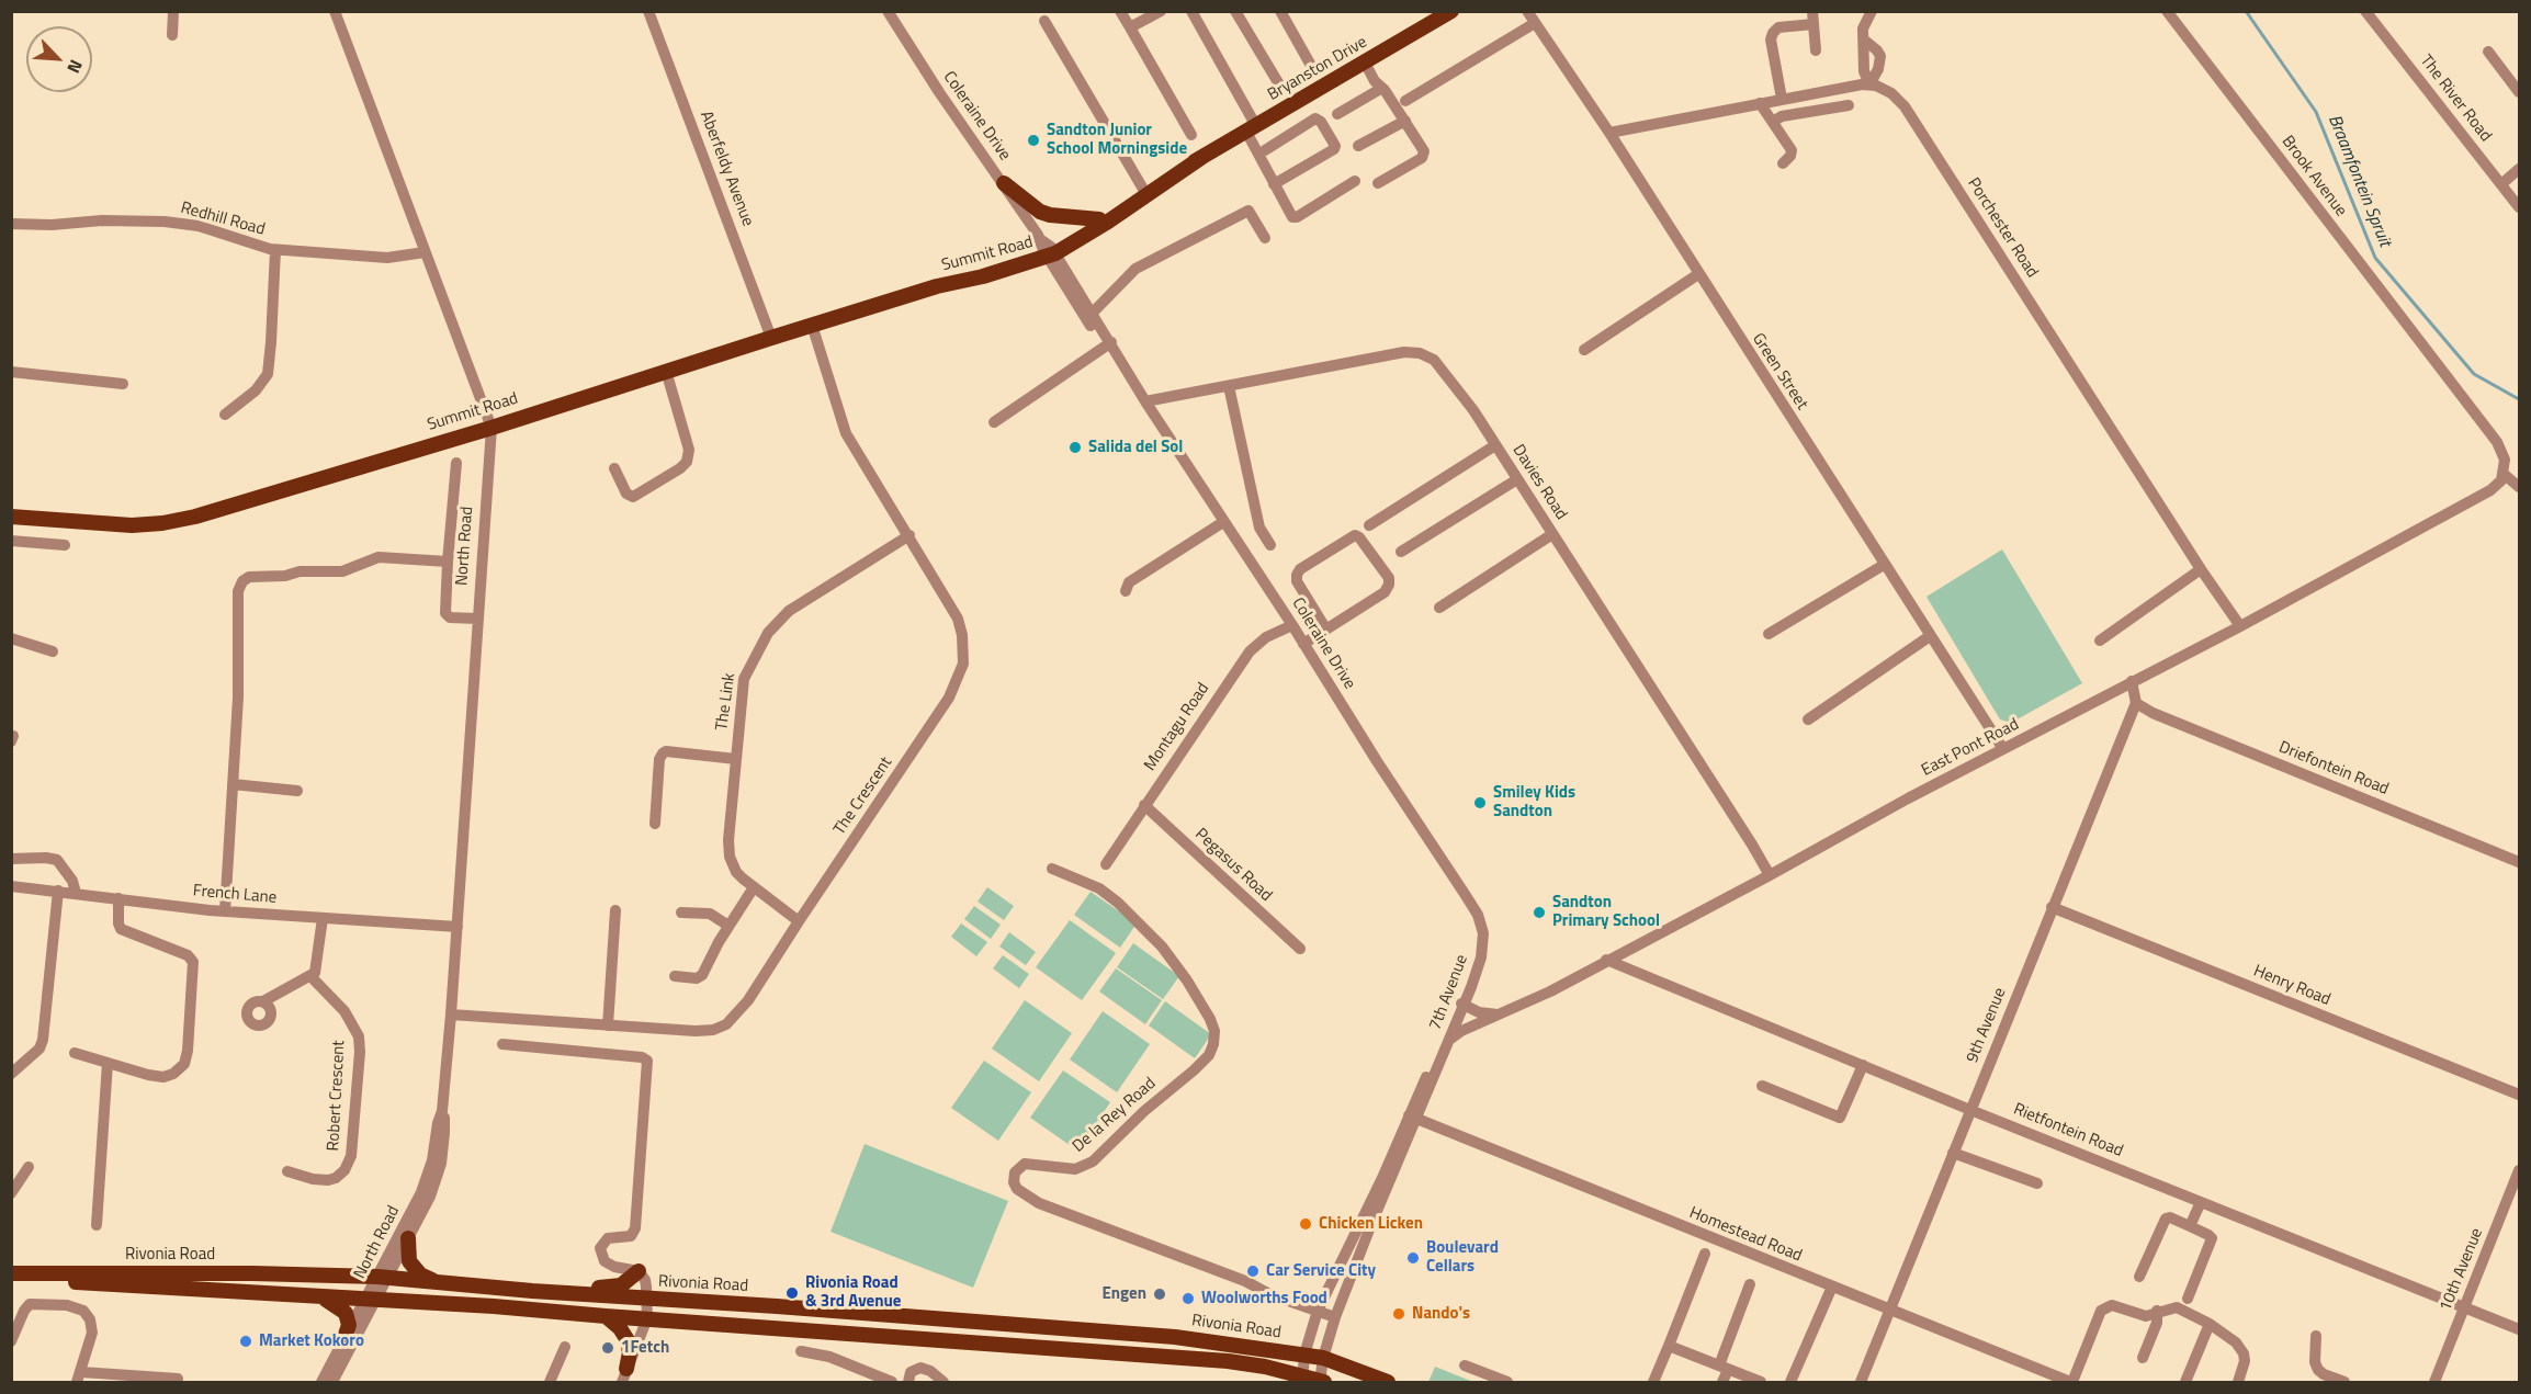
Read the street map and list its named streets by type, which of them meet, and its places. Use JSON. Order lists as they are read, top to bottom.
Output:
{
  "streets": {
    "main road": ["Bryanston Drive", "Summit Road", "Rivonia Road"],
    "street": [
      "The River Road",
      "Coleraine Drive",
      "Aberfeldy Avenue",
      "Brook Avenue",
      "Redhill Road",
      "Porchester Road",
      "Green Street",
      "Davies Road",
      "North Road",
      "The Link",
      "Montagu Road",
      "East Pont Road",
      "Driefontein Road",
      "The Crescent",
      "Pegasus Road",
      "French Lane",
      "Henry Road",
      "7th Avenue",
      "9th Avenue",
      "Robert Crescent",
      "De la Rey Road",
      "Rietfontein Road",
      "Homestead Road",
      "10th Avenue"
    ]
  },
  "crossings": [
    ["Bryanston Drive", "Coleraine Drive"],
    ["Bryanston Drive", "Summit Road"],
    ["Coleraine Drive", "Summit Road"],
    ["Coleraine Drive", "Davies Road"],
    ["Coleraine Drive", "Montagu Road"],
    ["Coleraine Drive", "7th Avenue"],
    ["Aberfeldy Avenue", "Summit Road"],
    ["Brook Avenue", "East Pont Road"],
    ["Redhill Road", "North Road"],
    ["Porchester Road", "East Pont Road"],
    ["Summit Road", "North Road"],
    ["Summit Road", "The Crescent"],
    ["Green Street", "East Pont Road"],
    ["Davies Road", "East Pont Road"],
    ["North Road", "The Crescent"],
    ["North Road", "French Lane"],
    ["North Road", "Rivonia Road"],
    ["The Link", "The Crescent"],
    ["Montagu Road", "Pegasus Road"],
    ["East Pont Road", "7th Avenue"],
    ["East Pont Road", "Rietfontein Road"],
    ["Driefontein Road", "9th Avenue"],
    ["Henry Road", "9th Avenue"],
    ["7th Avenue", "De la Rey Road"],
    ["7th Avenue", "Homestead Road"],
    ["7th Avenue", "Rivonia Road"],
    ["9th Avenue", "Rietfontein Road"],
    ["9th Avenue", "Homestead Road"],
    ["Rietfontein Road", "10th Avenue"]
  ],
  "water": ["Braamfontein Spruit"],
  "places": [
    "Sandton Junior School Morningside",
    "Salida del Sol",
    "Smiley Kids Sandton",
    "Sandton Primary School",
    "Chicken Licken",
    "Boulevard Cellars",
    "Car Service City",
    "Rivonia Road & 3rd Avenue",
    "Engen",
    "Woolworths Food",
    "Nando's",
    "Market Kokoro",
    "1Fetch"
  ],
  "north": "bottom right"
}
